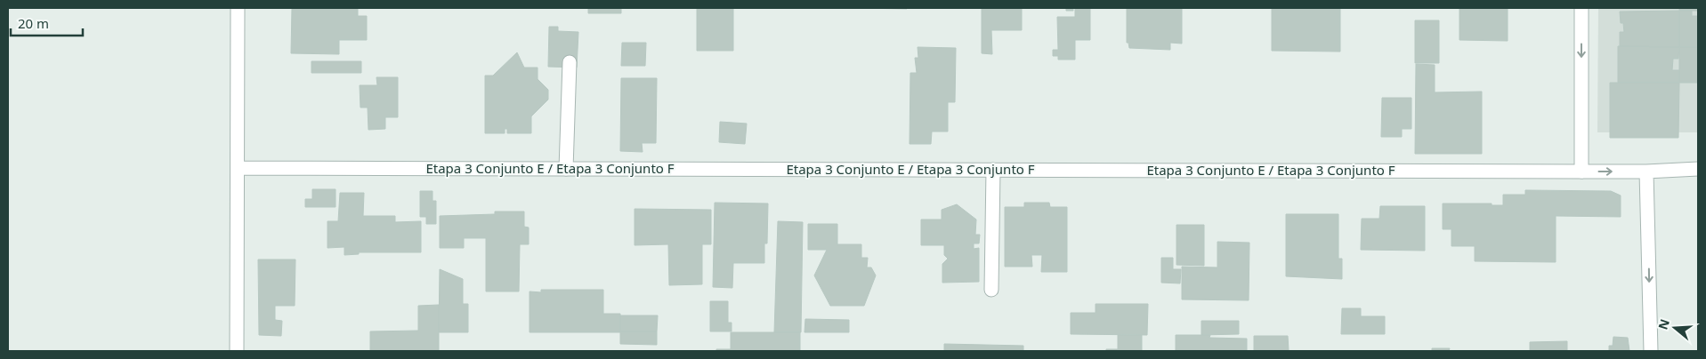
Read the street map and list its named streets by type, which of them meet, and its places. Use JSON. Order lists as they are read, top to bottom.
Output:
{
  "streets": {
    "street": ["Etapa 3 Conjunto E / Etapa 3 Conjunto F"]
  },
  "scale_bar": "20 m",
  "north": "left"
}
